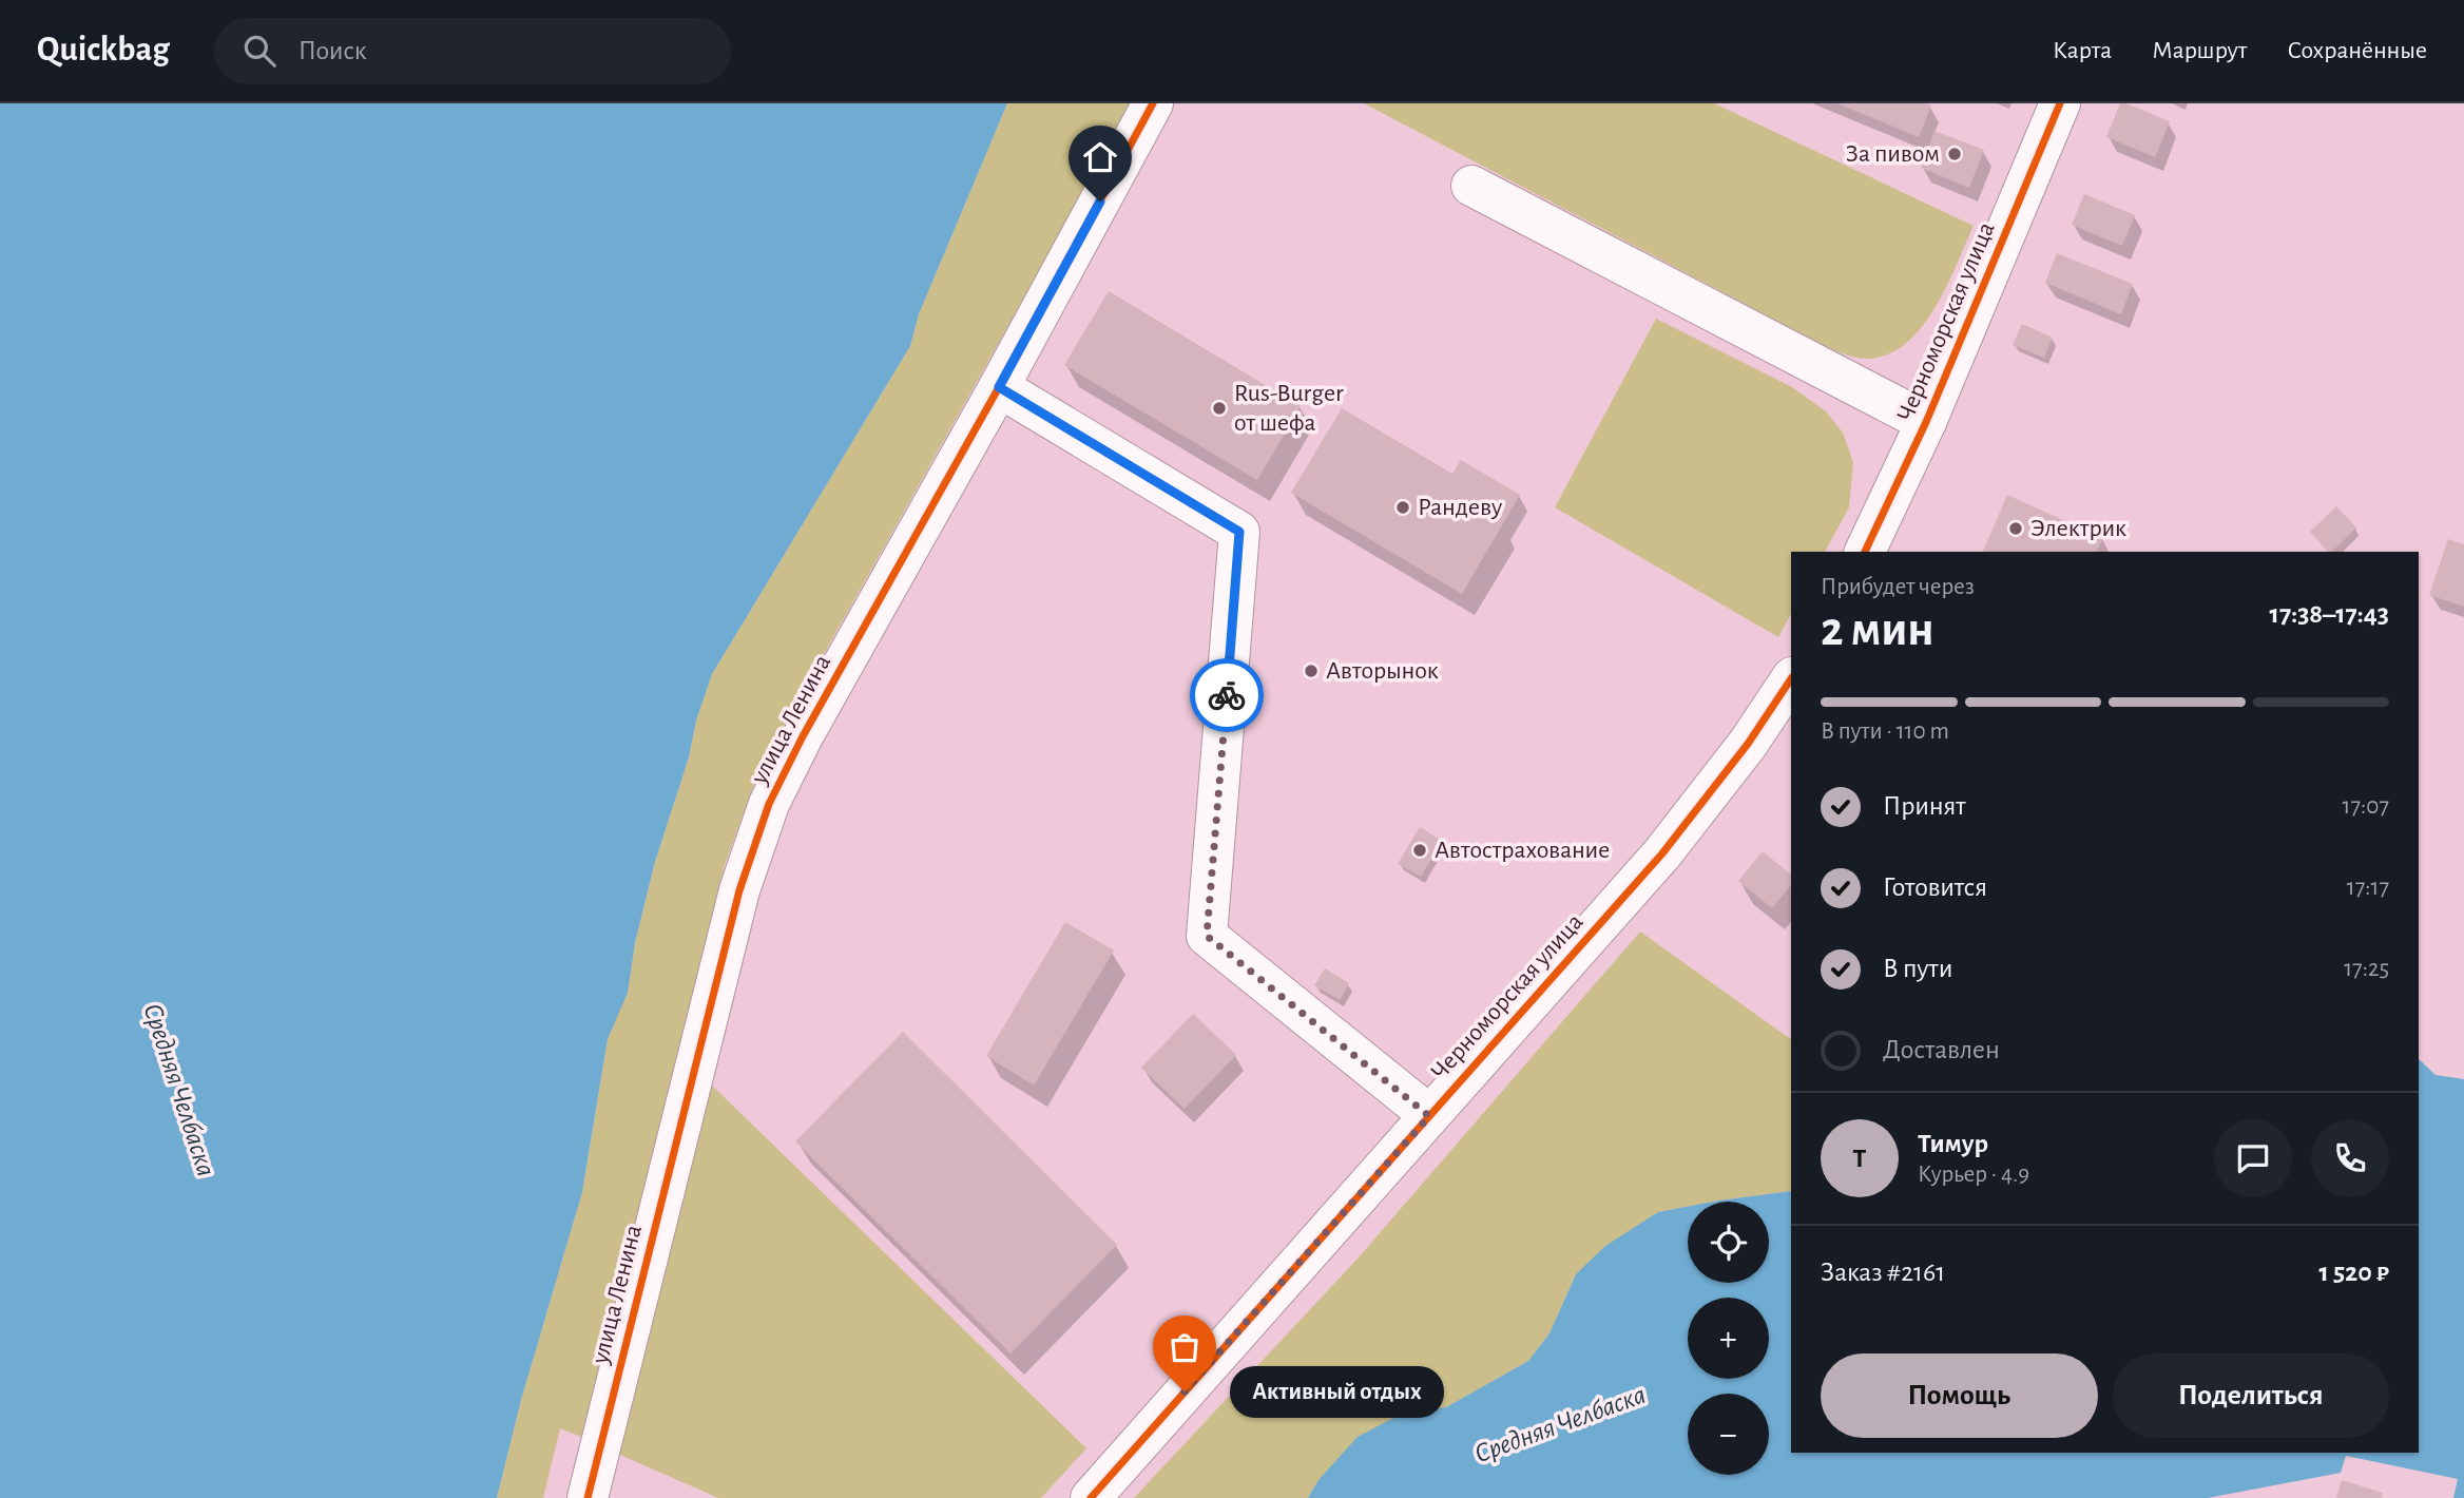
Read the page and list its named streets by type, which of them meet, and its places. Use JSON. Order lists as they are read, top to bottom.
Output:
{
  "streets": {
    "street": ["Черноморская улица", "улица Ленина"]
  },
  "water": ["Средняя Челбаска"],
  "places": [
    "За пивом",
    "Rus-Burger от шефа",
    "Рандеву",
    "Электрик",
    "Авторынок",
    "Автострахование",
    "Активный отдых"
  ],
  "page": {
    "header": "Quickbag",
    "search": "Поиск",
    "nav": ["Карта", "Маршрут", "Сохранённые"],
    "heading": ["2 мин", "Прибудет через", "17:38–17:43"],
    "panel": [
      "Тимур",
      "Курьер · 4.9",
      "Заказ #2161",
      "1 520 ₽"
    ],
    "bar": "В пути · 110 m",
    "list": [
      ["Принят", "17:07"],
      ["Готовится", "17:17"],
      ["В пути", "17:25"],
      "Доставлен"
    ],
    "round": "Т",
    "map_buttons": ["+", "−"],
    "buttons": ["Помощь", "Поделиться"],
    "bubble": "Активный отдых"
  }
}
